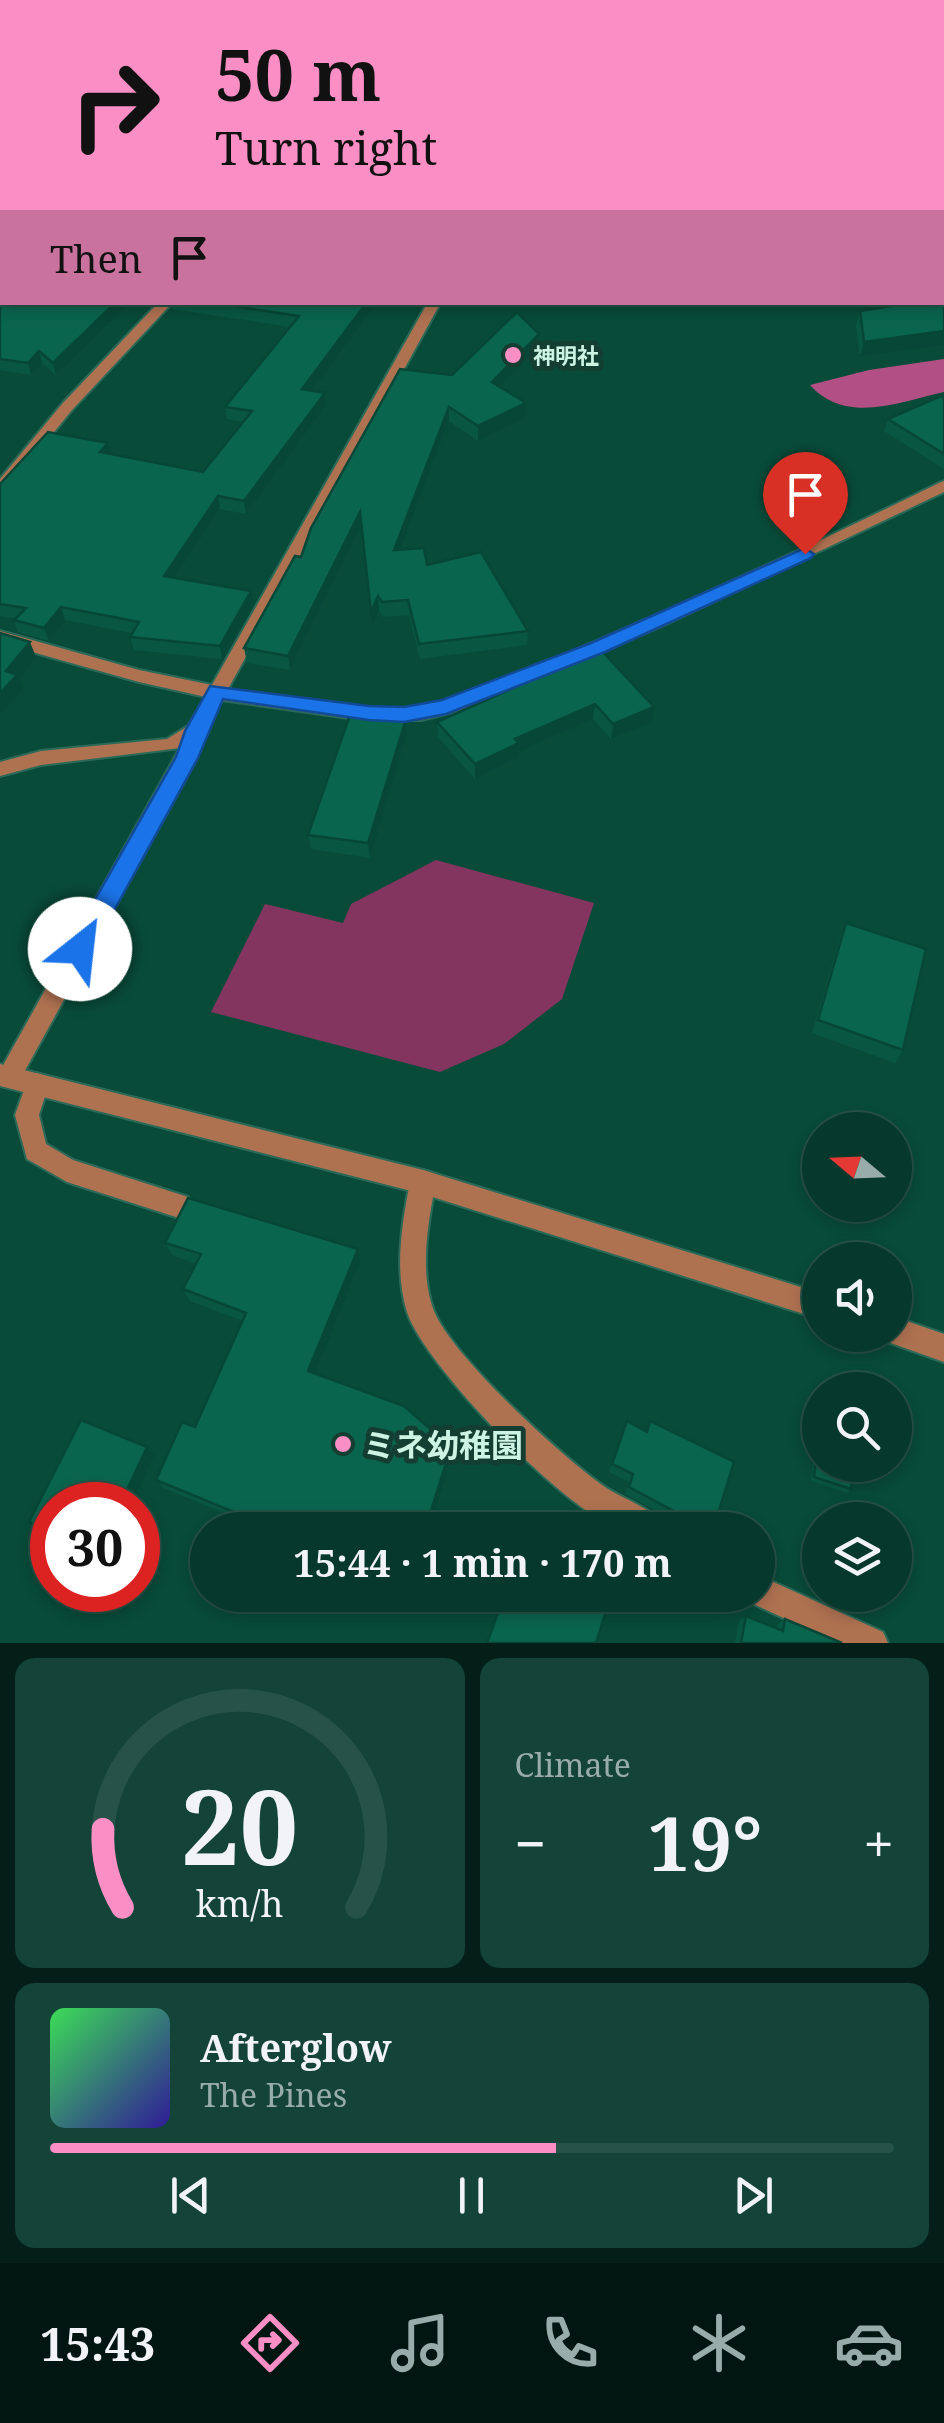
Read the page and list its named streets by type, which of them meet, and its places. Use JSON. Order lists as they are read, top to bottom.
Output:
{
  "places": ["神明社", "ミネ幼稚園"],
  "north": "left",
  "page": {
    "turn": ["50 m", "Turn right"],
    "then": "Then",
    "limit": "30",
    "trip": "15:44 · 1 min · 170 m",
    "tile": "Climate",
    "heat": ["−", "19°", "+"],
    "song": ["Afterglow", "The Pines"],
    "tabs": "15:43",
    "gauge": ["20", "km/h"]
  }
}
